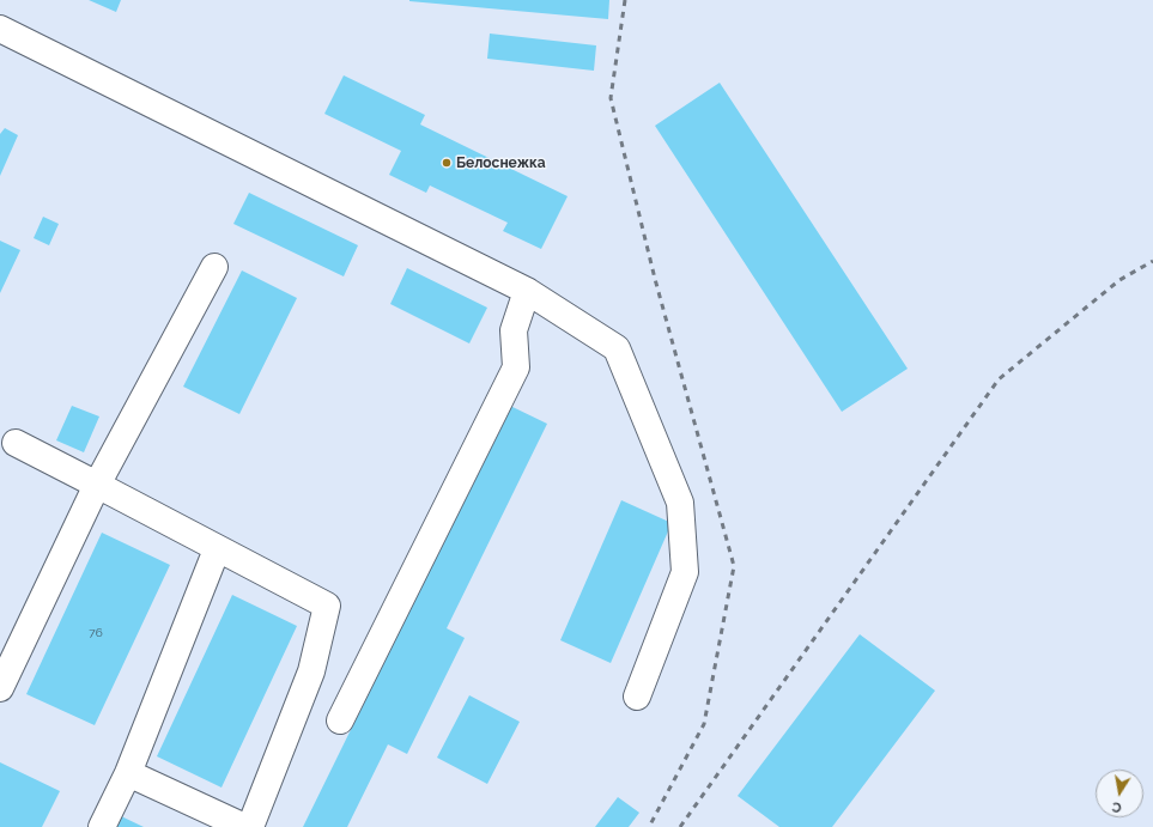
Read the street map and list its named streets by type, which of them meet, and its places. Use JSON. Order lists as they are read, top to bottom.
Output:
{
  "places": ["Белоснежка"],
  "house_numbers": ["76"],
  "north": "bottom"
}
